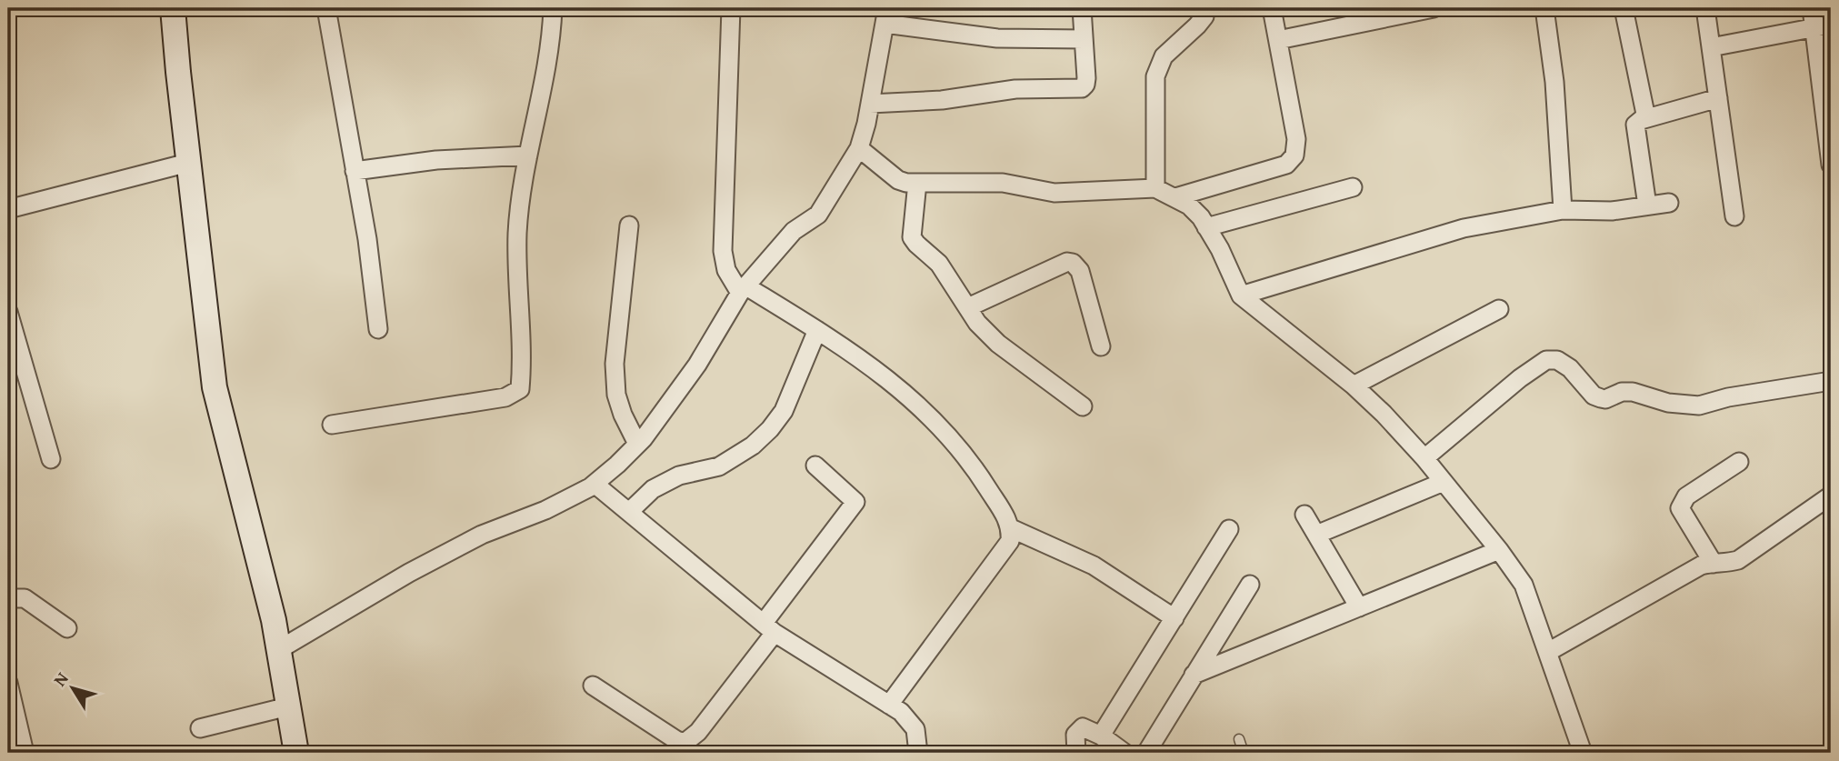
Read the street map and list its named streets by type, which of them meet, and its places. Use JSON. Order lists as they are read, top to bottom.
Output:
{
  "north": "top left"
}
